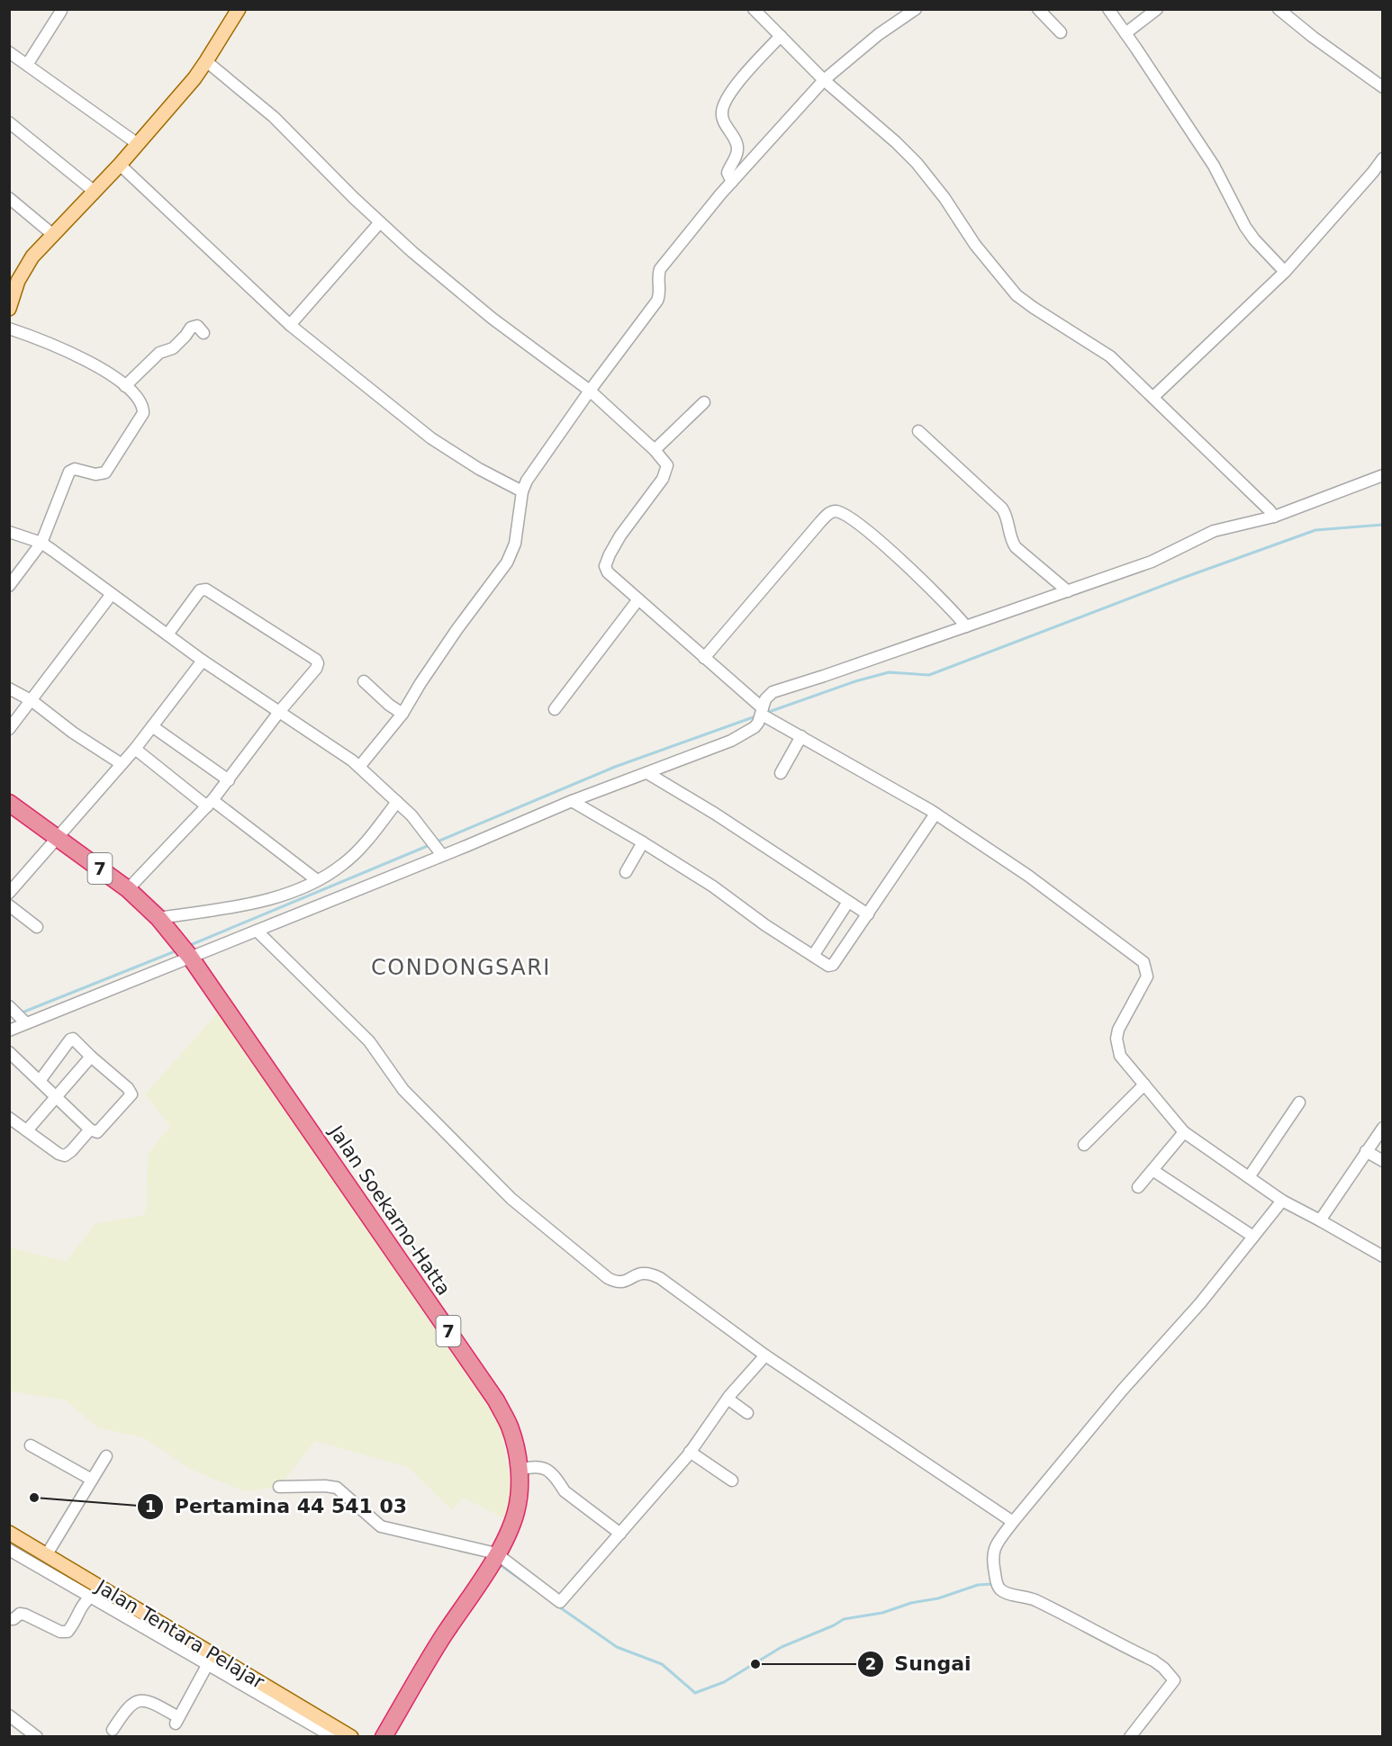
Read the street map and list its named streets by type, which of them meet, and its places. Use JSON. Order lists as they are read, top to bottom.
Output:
{
  "streets": {
    "highway": ["7", "Jalan Soekarno-Hatta"],
    "main road": ["Jalan Tentara Pelajar"]
  },
  "districts": ["CONDONGSARI"],
  "places": ["Pertamina 44 541 03", "Sungai"]
}
